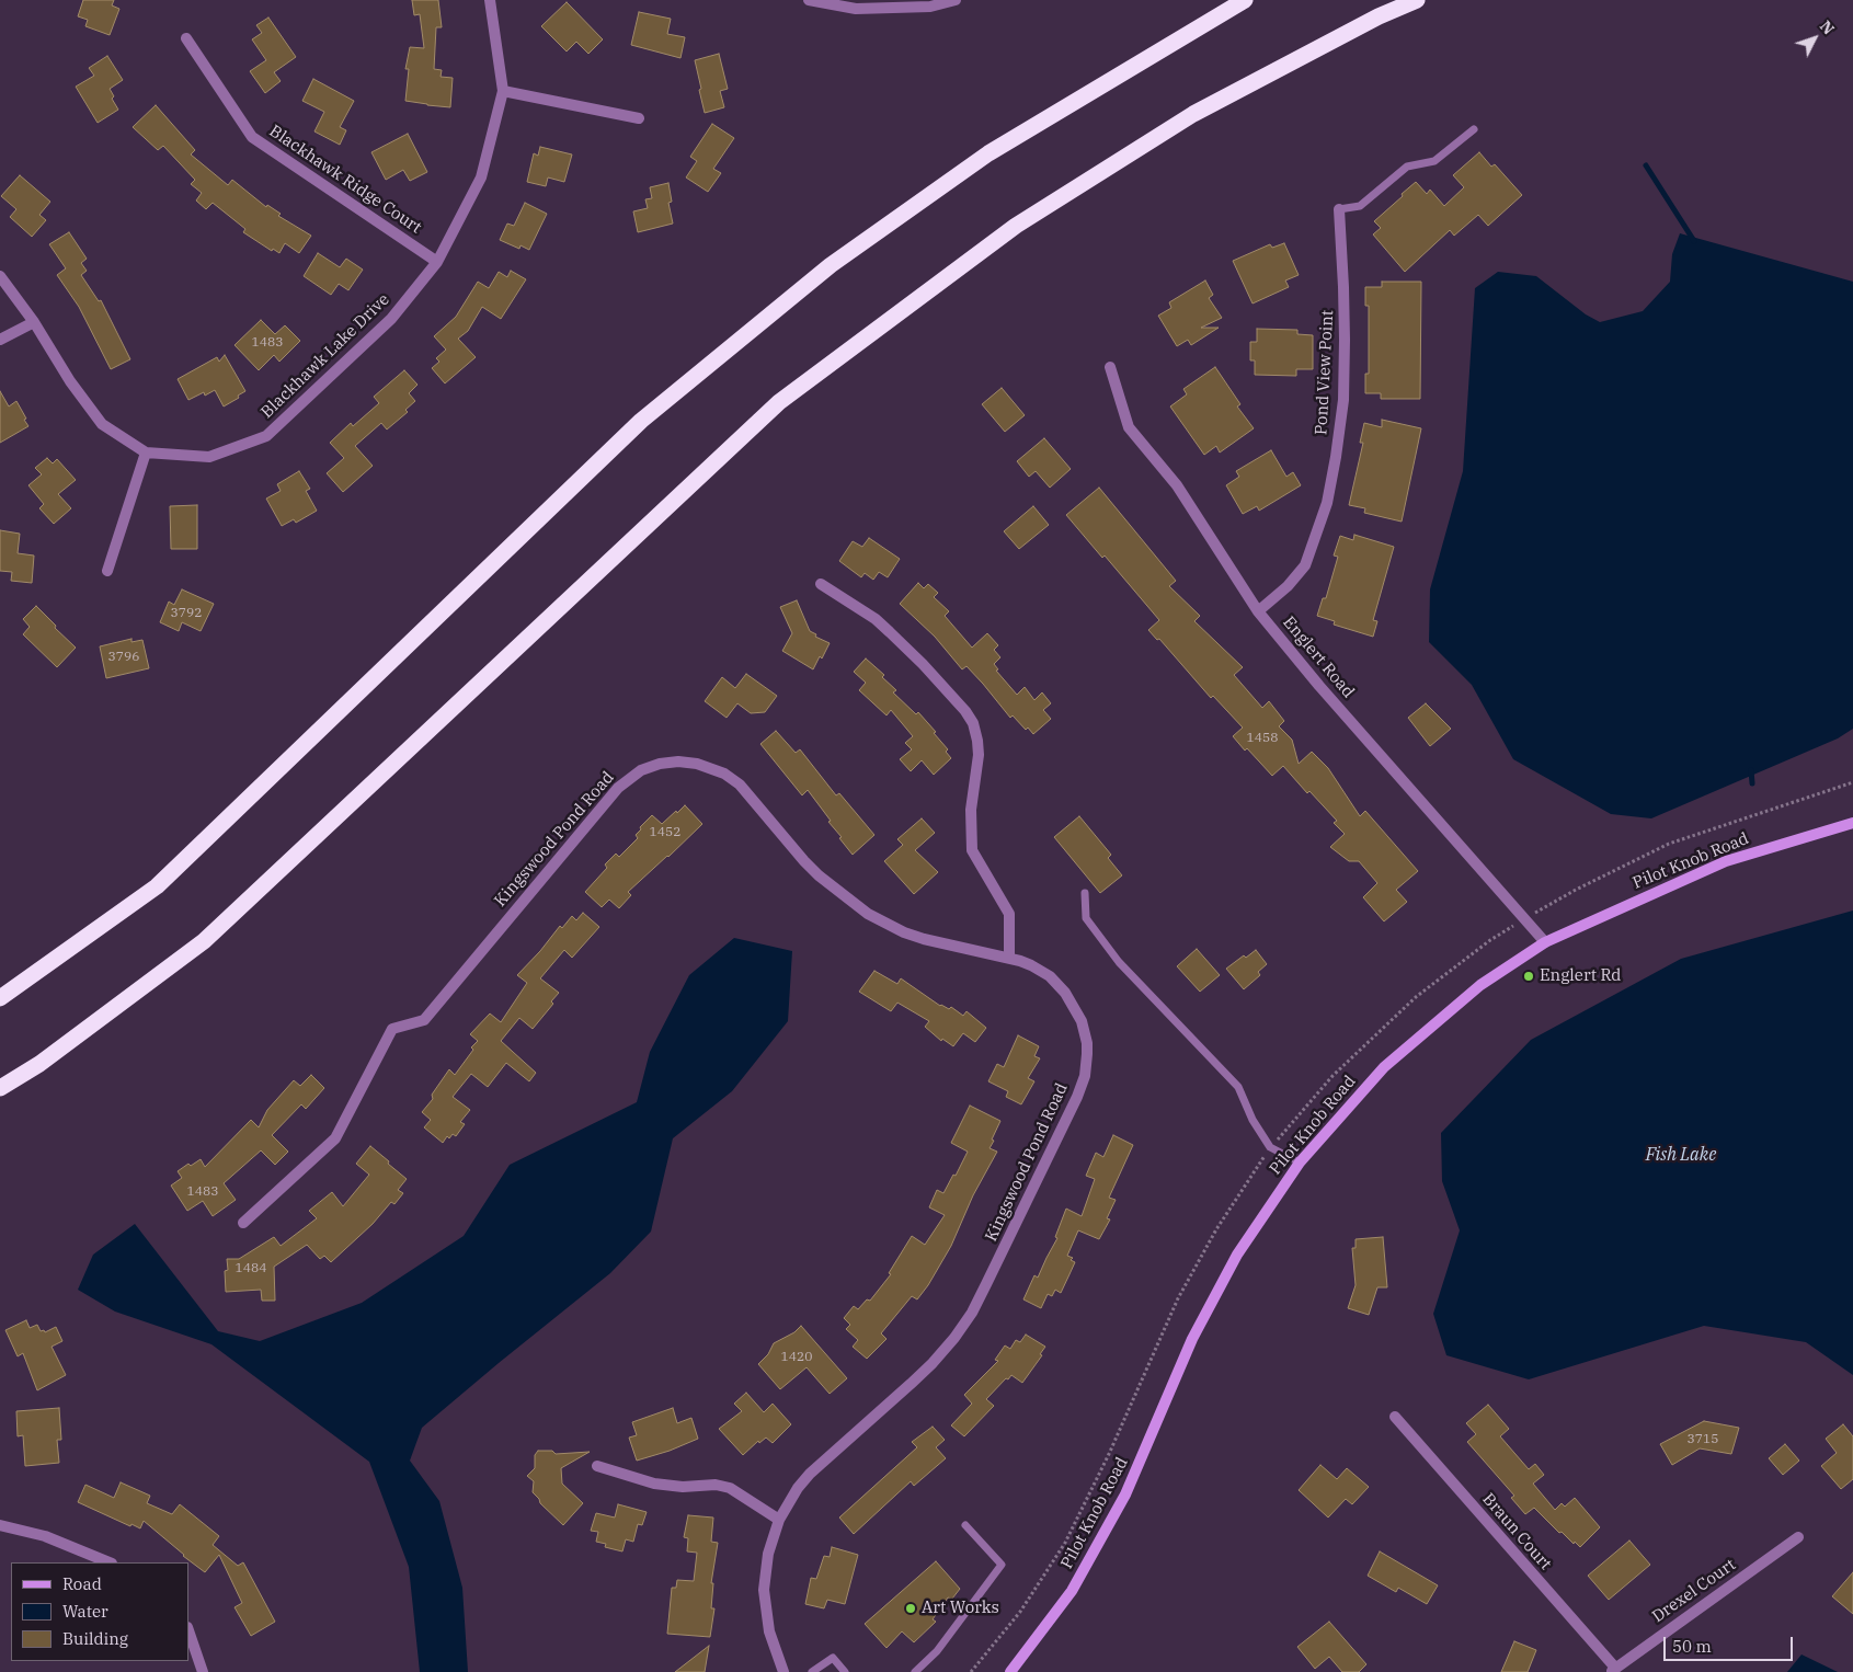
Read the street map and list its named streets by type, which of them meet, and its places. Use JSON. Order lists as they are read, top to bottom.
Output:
{
  "streets": {
    "main road": ["Pilot Knob Road"],
    "street": [
      "Blackhawk Ridge Court",
      "Blackhawk Lake Drive",
      "Pond View Point",
      "Englert Road",
      "Kingswood Pond Road",
      "Braun Court",
      "Drexel Court"
    ]
  },
  "crossings": [
    ["Blackhawk Ridge Court", "Blackhawk Lake Drive"],
    ["Pond View Point", "Englert Road"],
    ["Englert Road", "Pilot Knob Road"],
    ["Braun Court", "Drexel Court"]
  ],
  "water": ["Fish Lake"],
  "places": ["Englert Rd", "Art Works"],
  "house_numbers": [
    "1483",
    "3792",
    "3796",
    "1458",
    "1452",
    "1483",
    "1484",
    "1420",
    "3715"
  ],
  "legend": ["Road", "Water", "Building"],
  "scale_bar": "50 m",
  "north": "top right"
}
